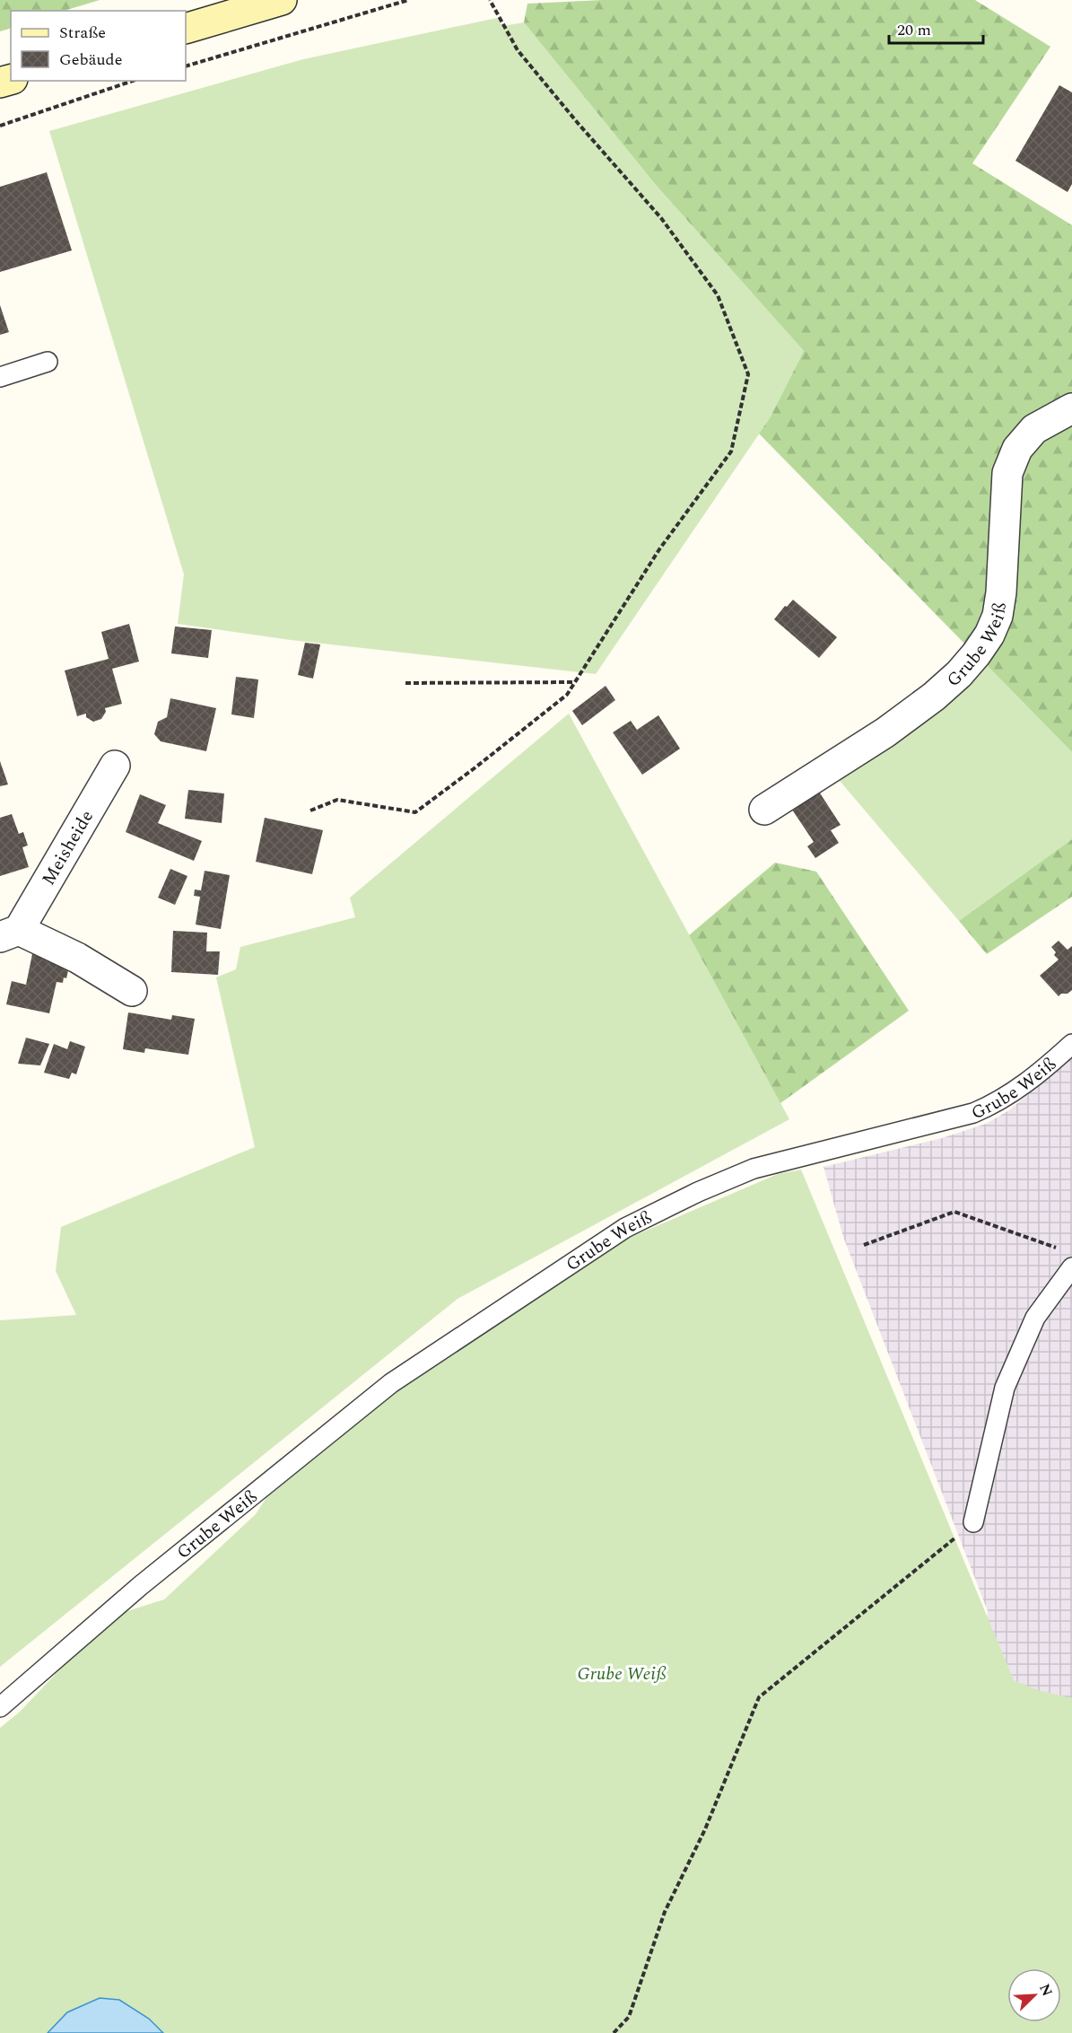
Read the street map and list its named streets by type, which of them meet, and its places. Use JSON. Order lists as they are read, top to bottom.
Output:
{
  "streets": {
    "street": ["Grube Weiß", "Meisheide"]
  },
  "parks": ["Grube Weiß"],
  "legend": ["Straße", "Gebäude"],
  "scale_bar": "20 m",
  "north": "top right"
}
